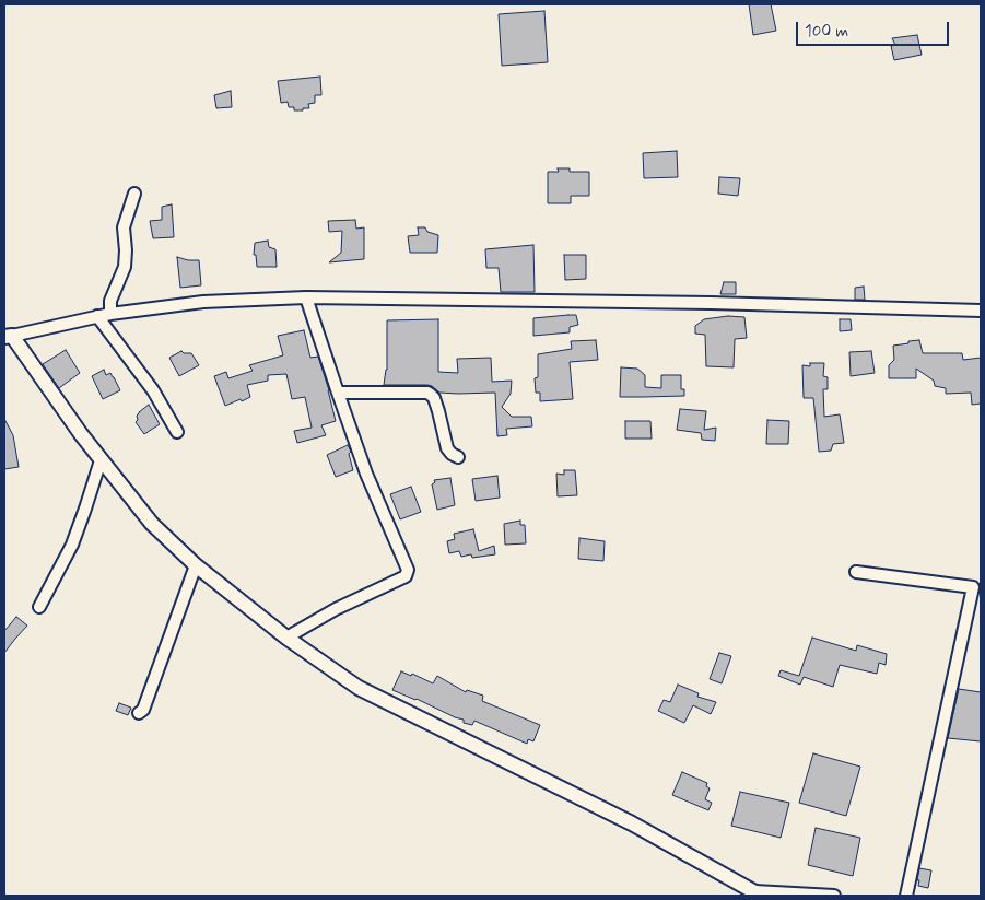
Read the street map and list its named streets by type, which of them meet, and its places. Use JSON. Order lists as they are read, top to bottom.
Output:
{
  "scale_bar": "100 m"
}
